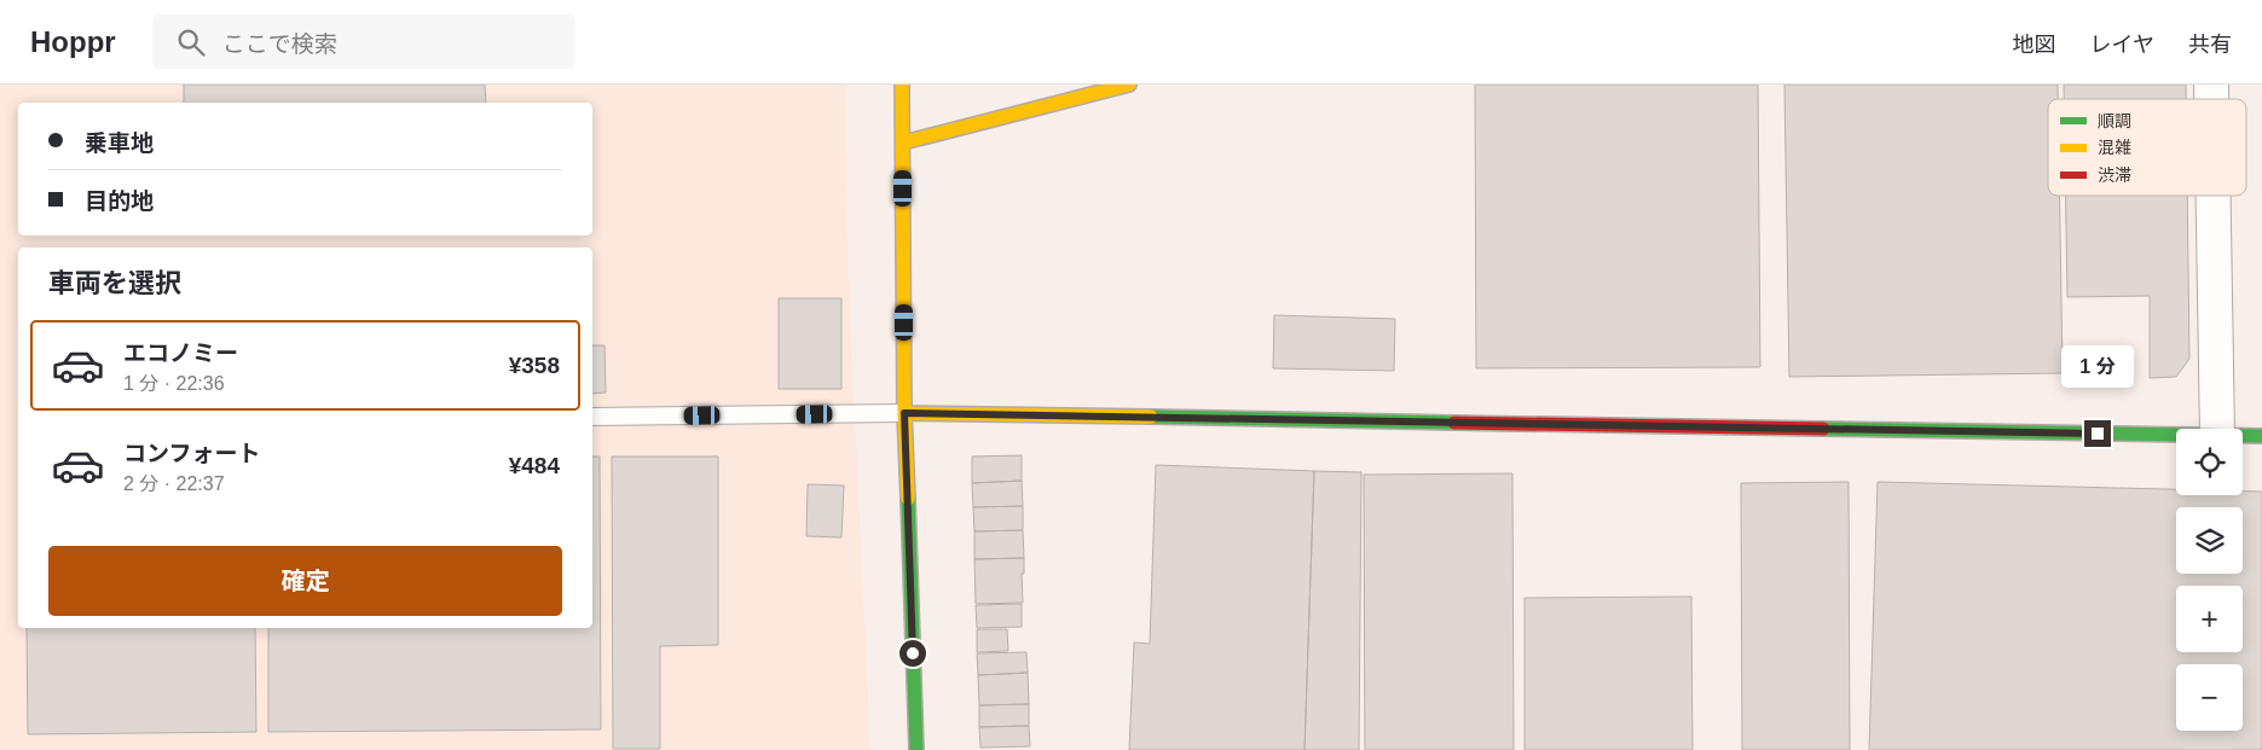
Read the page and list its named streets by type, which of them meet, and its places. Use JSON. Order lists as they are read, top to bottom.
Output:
{
  "legend": ["順調", "混雑", "渋滞"],
  "page": {
    "header": "Hoppr",
    "search": "ここで検索",
    "nav": ["地図", "レイヤ", "共有"],
    "banner": ["乗車地", "目的地"],
    "heading": "車両を選択",
    "list": [
      {
        "name": "エコノミー",
        "note": "1 分 · 22:36",
        "value": "¥358"
      },
      {
        "name": "コンフォート",
        "note": "2 分 · 22:37",
        "value": "¥484"
      }
    ],
    "bubble": "1 分",
    "map_buttons": ["+", "−"],
    "buttons": "確定"
  }
}
